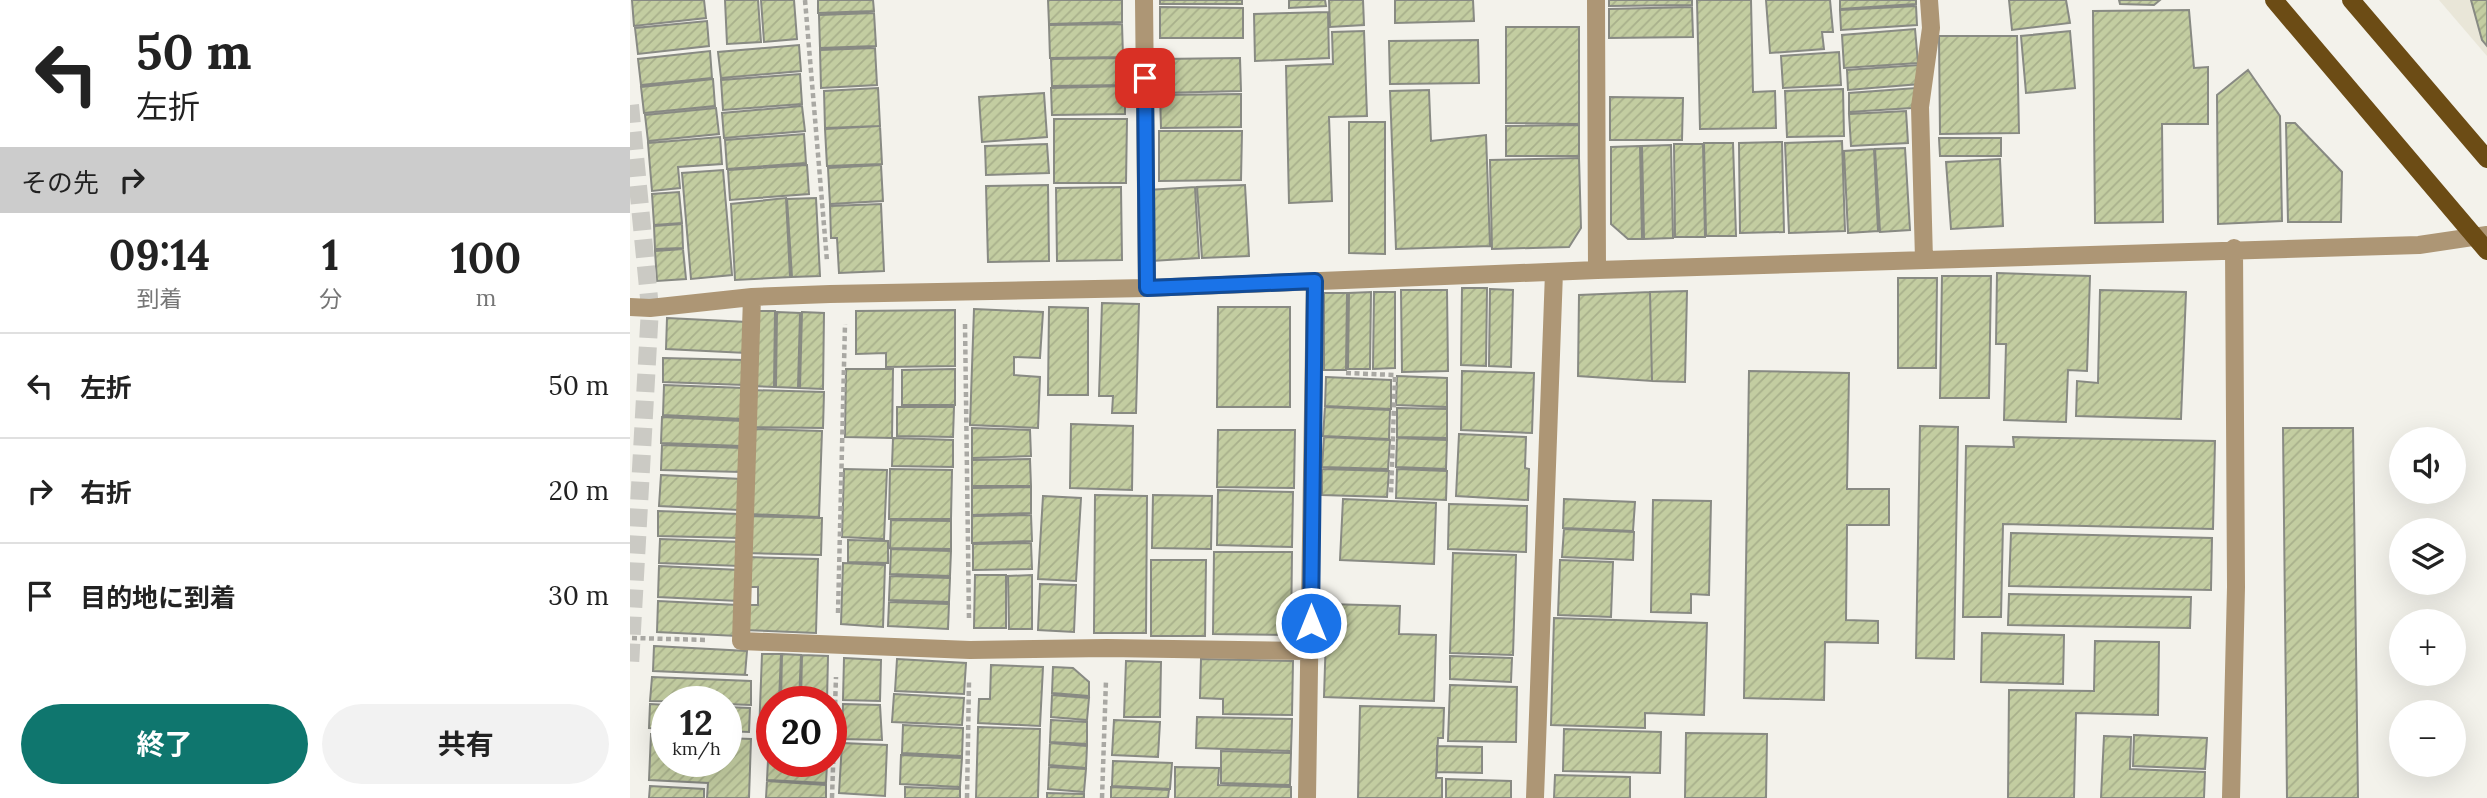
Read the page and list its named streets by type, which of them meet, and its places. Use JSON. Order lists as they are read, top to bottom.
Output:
{
  "page": {
    "turn": ["50 m", "左折"],
    "then": "その先",
    "eta": [
      "09:14",
      "到着",
      "1",
      "分",
      "100",
      "m"
    ],
    "list": [
      {
        "name": "左折",
        "value": "50 m"
      },
      {
        "name": "右折",
        "value": "20 m"
      },
      {
        "name": "目的地に到着",
        "value": "30 m"
      }
    ],
    "map_buttons": ["+", "−"],
    "speed": "12 km/h",
    "limit": "20",
    "buttons": ["終了", "共有"]
  }
}
